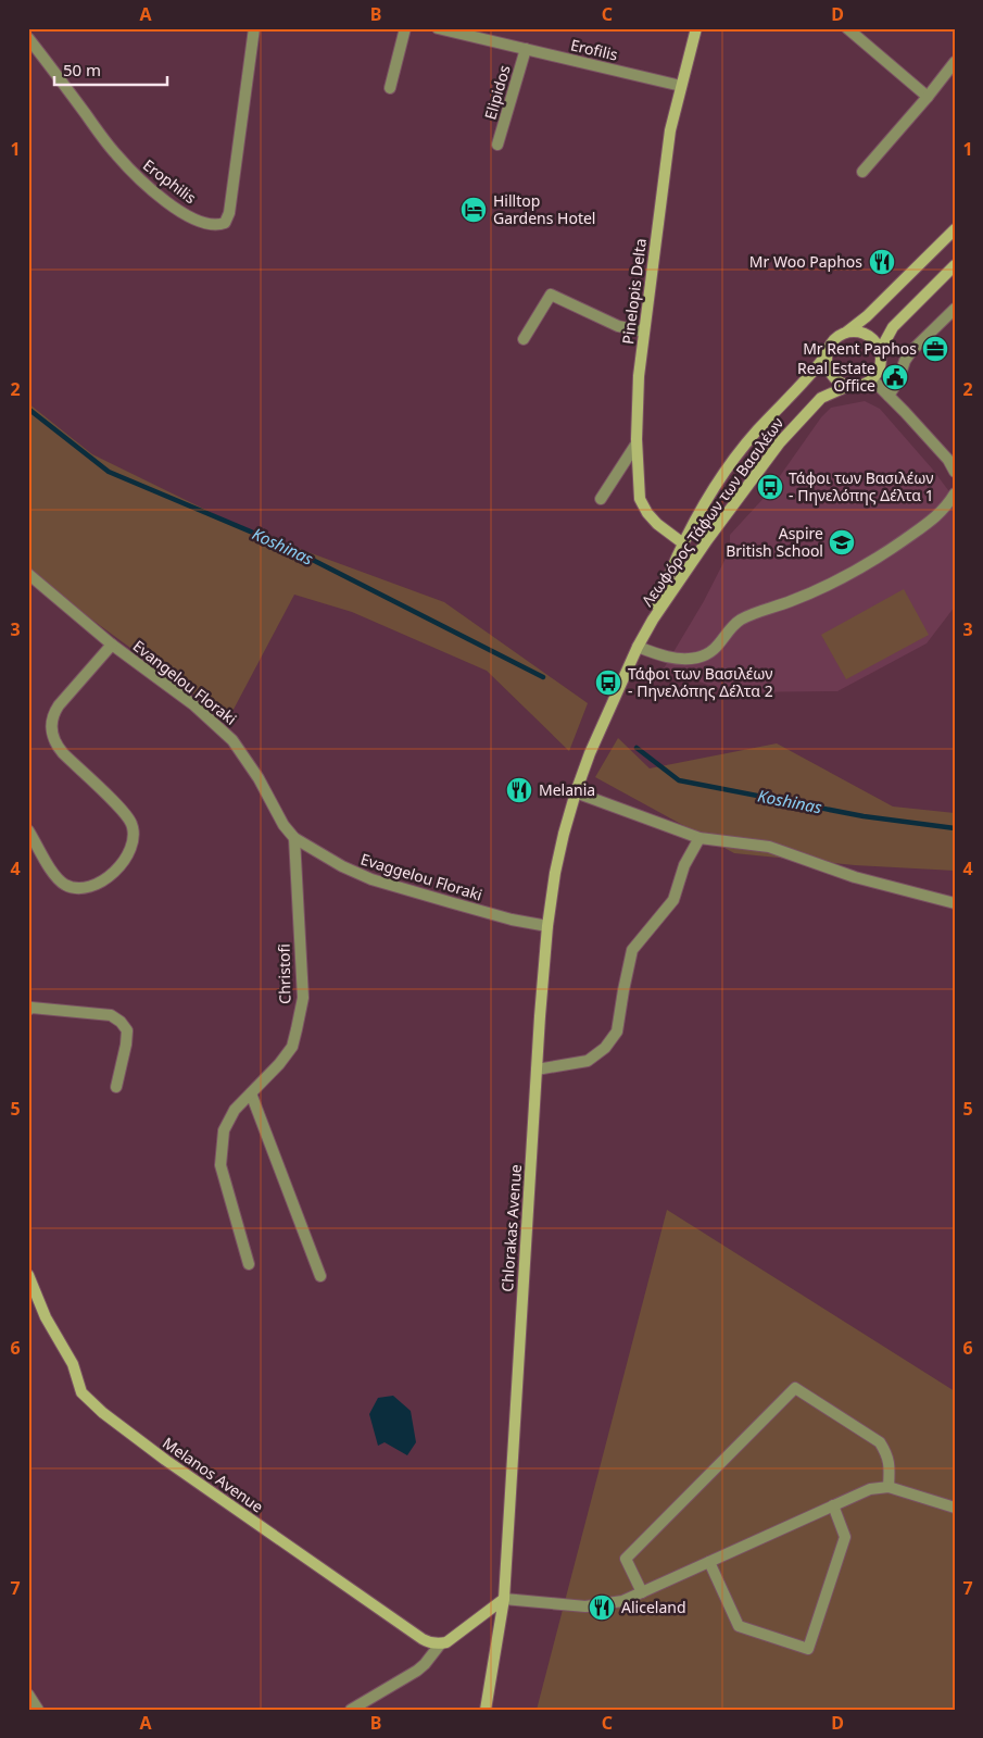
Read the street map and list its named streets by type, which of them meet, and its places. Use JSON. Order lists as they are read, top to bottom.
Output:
{
  "streets": {
    "main road": [
      "Pinelopis Delta",
      "Λεωφόρος Τάφων των Βασιλέων",
      "Chlorakas Avenue",
      "Melanos Avenue"
    ],
    "street": [
      "Erofilis",
      "Elipidos",
      "Erophilis",
      "Evangelou Floraki",
      "Evaggelou Floraki",
      "Christofi"
    ]
  },
  "crossings": [
    ["Erofilis", "Elipidos"],
    ["Erofilis", "Pinelopis Delta"],
    ["Pinelopis Delta", "Λεωφόρος Τάφων των Βασιλέων"],
    ["Λεωφόρος Τάφων των Βασιλέων", "Chlorakas Avenue"],
    ["Evangelou Floraki", "Evaggelou Floraki"],
    ["Evangelou Floraki", "Christofi"],
    ["Evaggelou Floraki", "Christofi"],
    ["Evaggelou Floraki", "Chlorakas Avenue"]
  ],
  "water": ["Koshinas"],
  "places": {
    "hotel": ["Hilltop Gardens Hotel"],
    "restaurant": ["Mr Woo Paphos", "Melania", "Aliceland"],
    "office": ["Mr Rent Paphos"],
    "public building": ["Real Estate Office"],
    "bus stop": ["Τάφοι των Βασιλέων - Πηνελόπης Δέλτα 1", "Τάφοι των Βασιλέων - Πηνελόπης Δέλτα 2"],
    "school or university": ["Aspire British School"]
  },
  "scale_bar": "50 m",
  "grid": {
    "columns": [
      "A",
      "B",
      "C",
      "D"
    ],
    "rows": [
      "1",
      "2",
      "3",
      "4",
      "5",
      "6",
      "7"
    ]
  }
}
